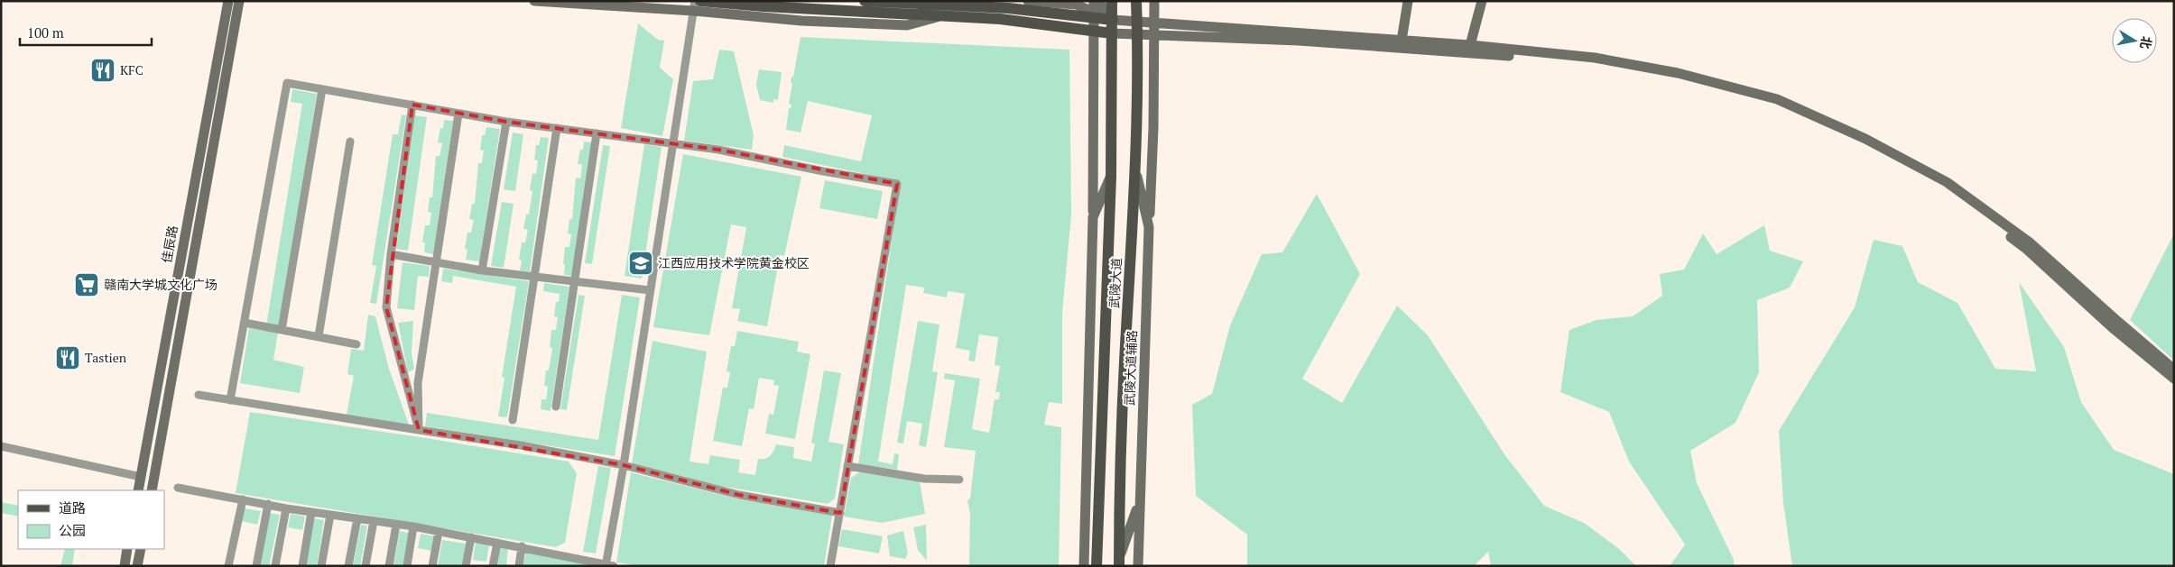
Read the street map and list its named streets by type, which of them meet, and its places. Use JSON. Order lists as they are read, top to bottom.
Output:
{
  "streets": {
    "main road": ["武陵大道"],
    "street": ["佳辰路", "武陵大道辅路"]
  },
  "crossings": [
    ["武陵大道", "武陵大道辅路"]
  ],
  "places": {
    "restaurant": ["KFC", "Tastien"],
    "school or university": ["江西应用技术学院黄金校区"],
    "supermarket": ["赣南大学城文化广场"]
  },
  "legend": ["道路", "公园"],
  "scale_bar": "100 m",
  "north": "right"
}
